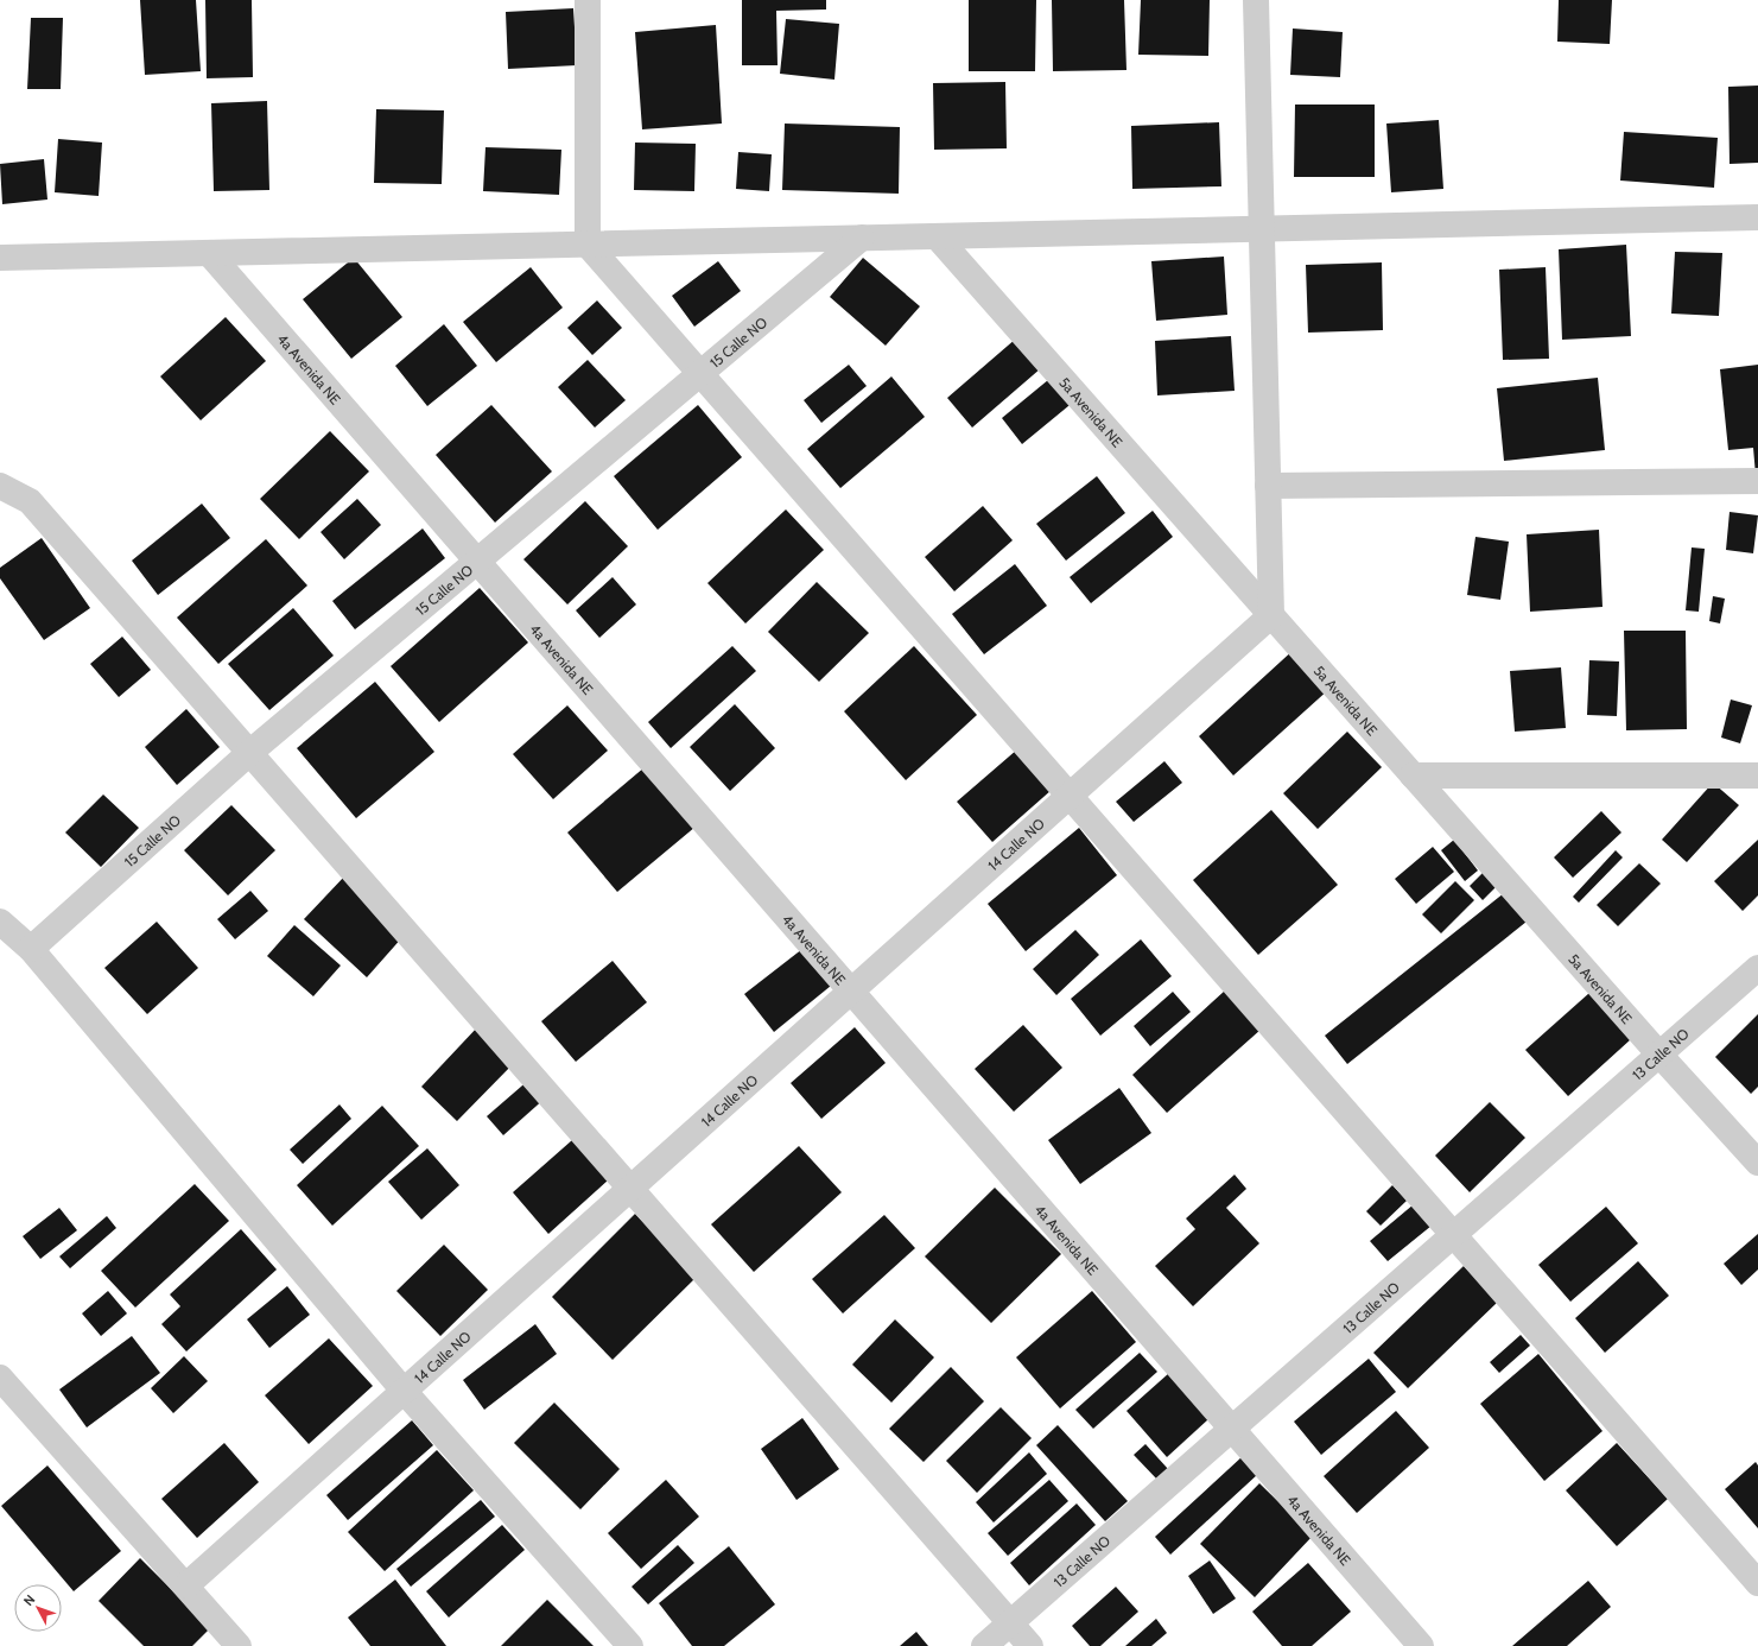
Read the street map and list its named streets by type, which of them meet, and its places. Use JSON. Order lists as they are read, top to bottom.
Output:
{
  "streets": {
    "street": [
      "15 Calle NO",
      "4a Avenida NE",
      "5a Avenida NE",
      "14 Calle NO",
      "13 Calle NO"
    ]
  },
  "crossings": [
    ["15 Calle NO", "4a Avenida NE"],
    ["4a Avenida NE", "14 Calle NO"],
    ["4a Avenida NE", "13 Calle NO"],
    ["5a Avenida NE", "14 Calle NO"],
    ["5a Avenida NE", "13 Calle NO"]
  ],
  "north": "top left"
}
